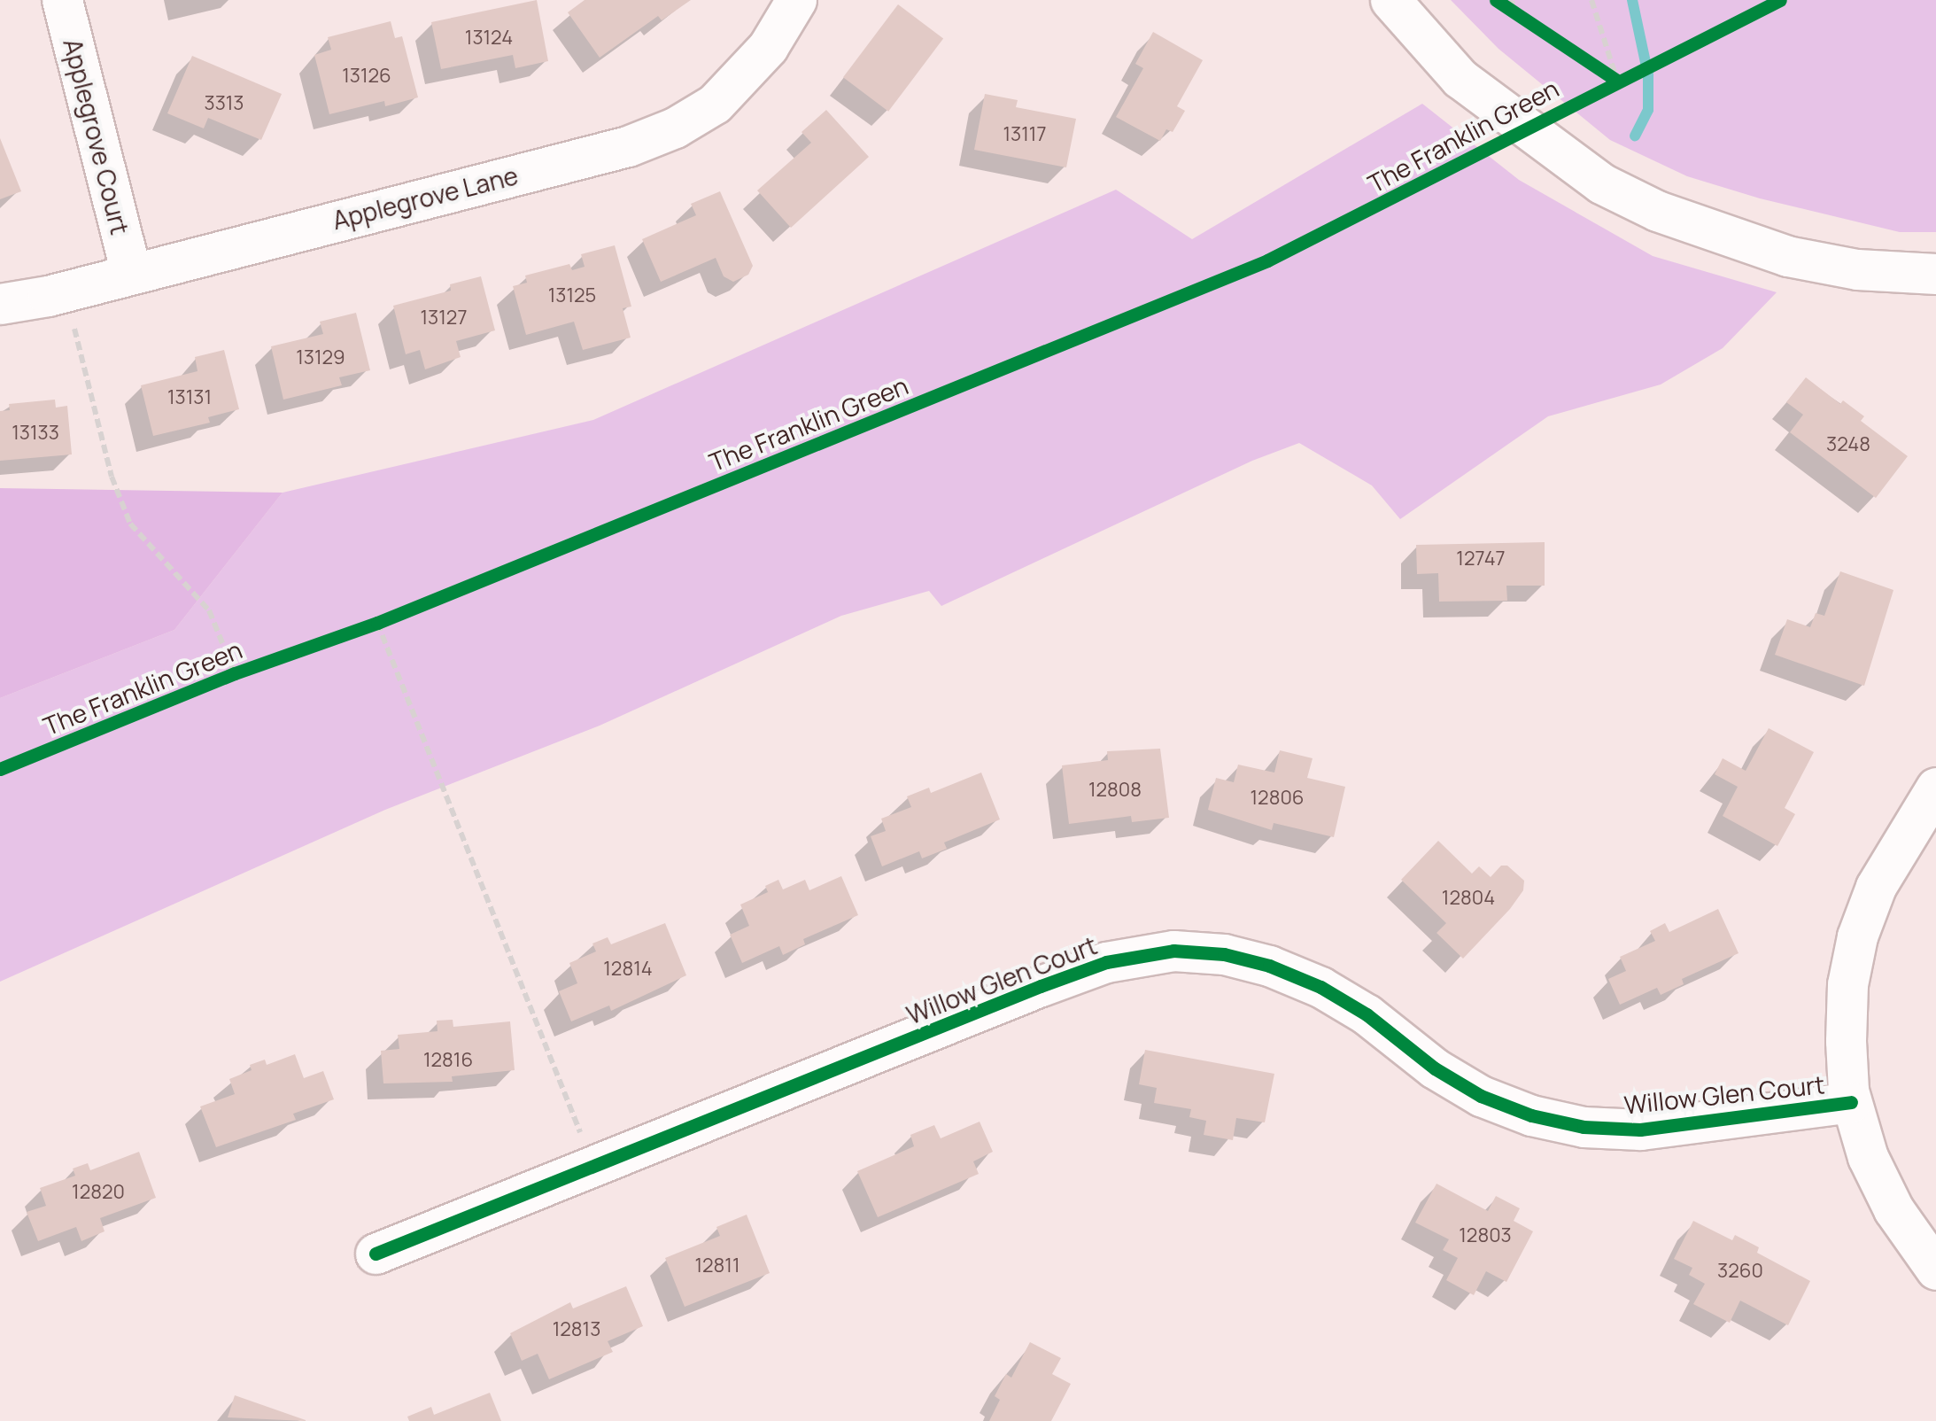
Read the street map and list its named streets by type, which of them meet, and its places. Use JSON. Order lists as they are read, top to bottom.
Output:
{
  "streets": {
    "street": ["Applegrove Court", "Applegrove Lane", "Willow Glen Court"],
    "cycle path": ["The Franklin Green"]
  },
  "crossings": [
    ["Applegrove Court", "Applegrove Lane"]
  ],
  "house_numbers": [
    "13124",
    "13126",
    "3313",
    "13117",
    "13125",
    "13127",
    "13129",
    "13131",
    "13133",
    "3248",
    "12747",
    "12808",
    "12806",
    "12804",
    "12814",
    "12816",
    "12820",
    "12803",
    "12811",
    "3260",
    "12813"
  ]
}
